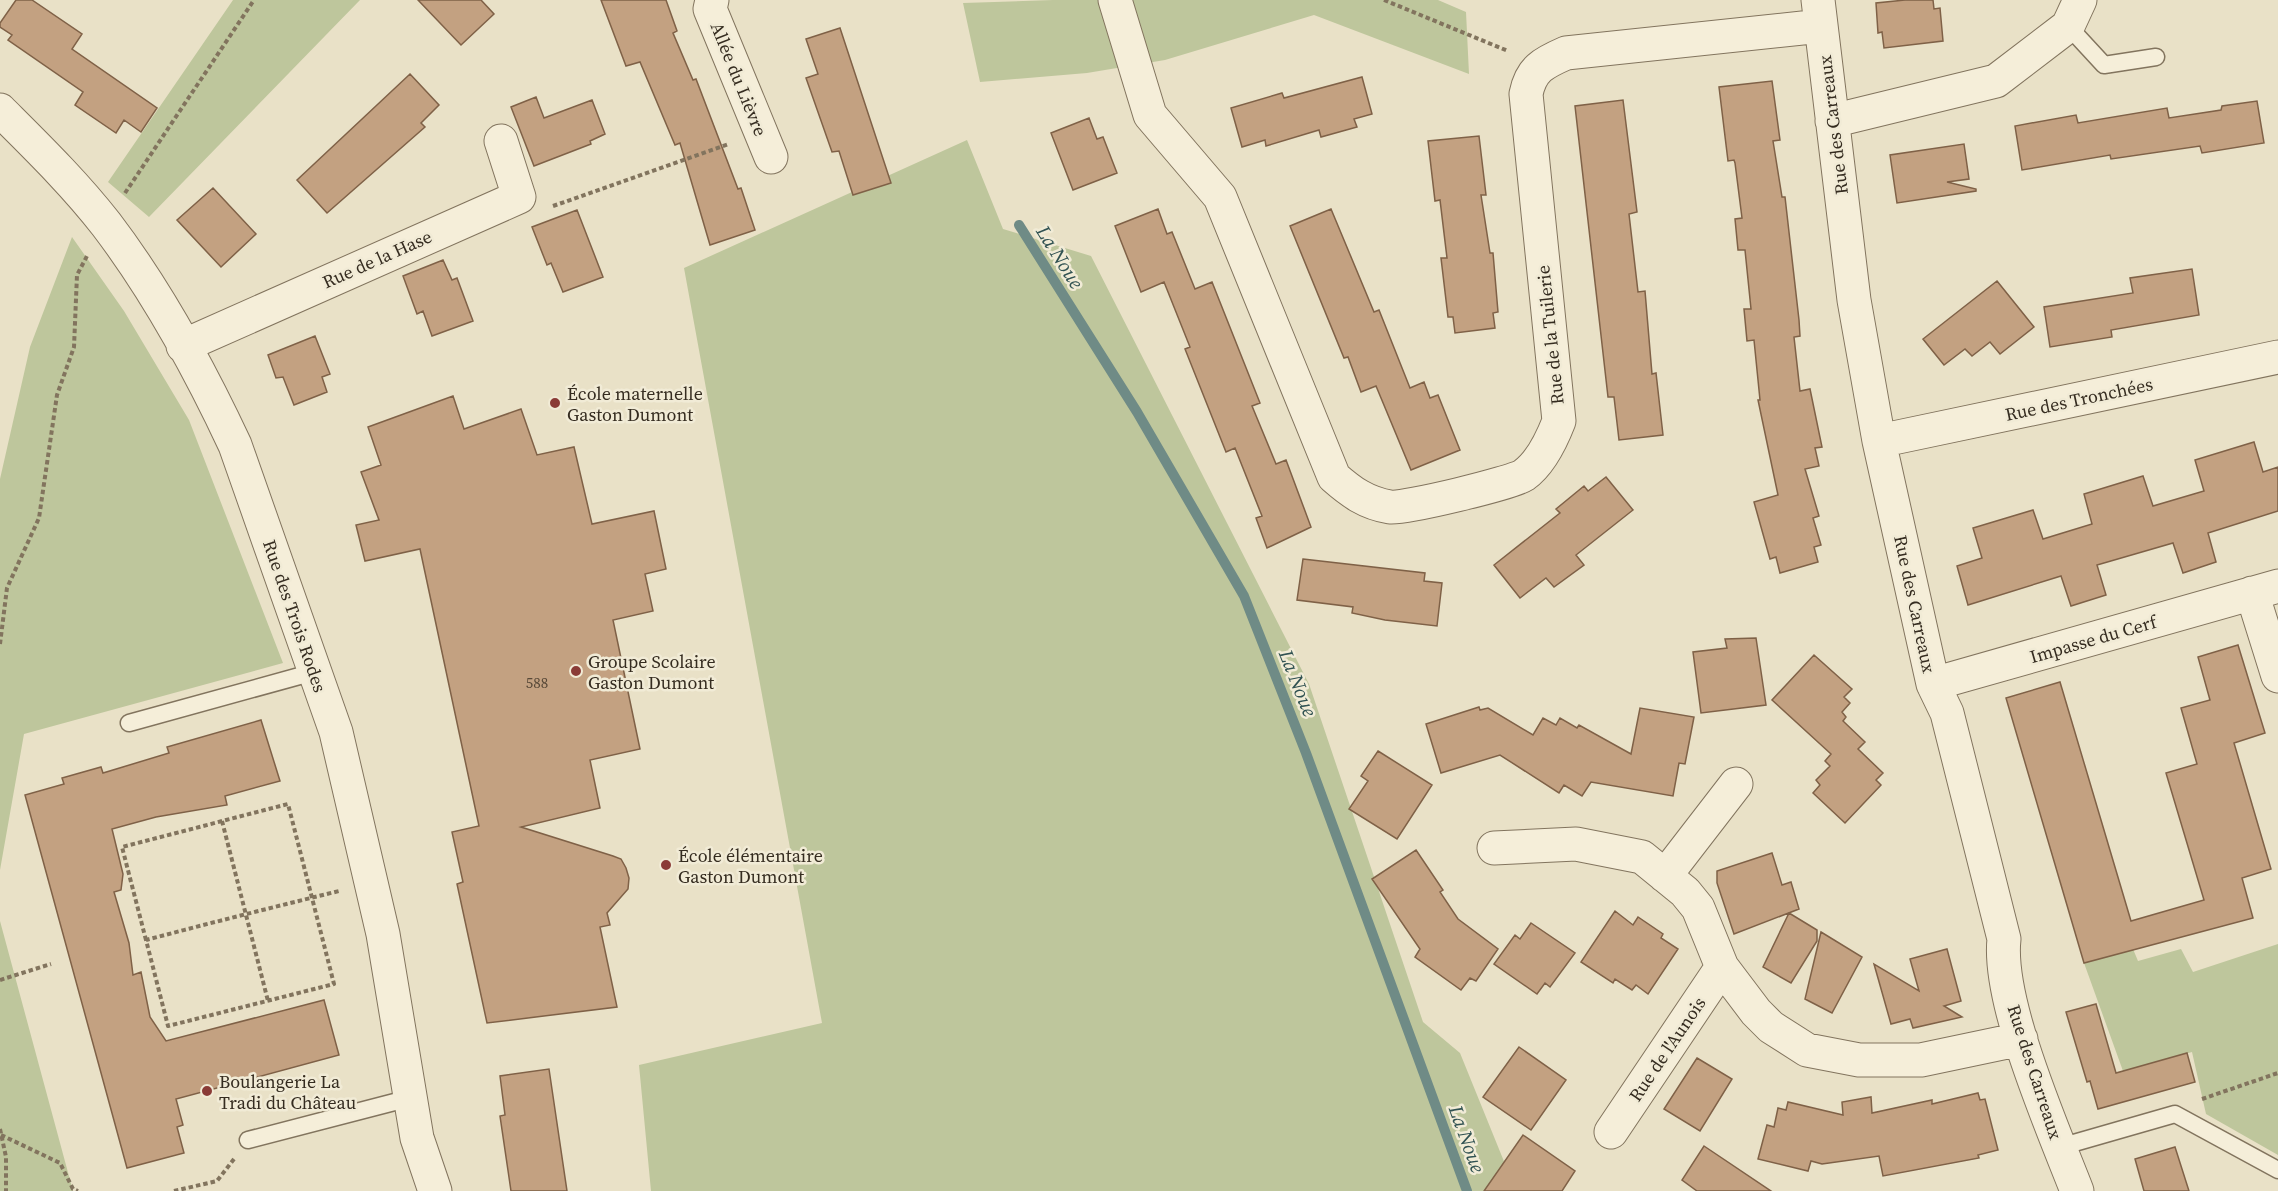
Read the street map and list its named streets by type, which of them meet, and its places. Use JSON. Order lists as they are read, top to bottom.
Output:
{
  "streets": {
    "street": [
      "Allée du Lièvre",
      "Rue des Carreaux",
      "Rue de la Hase",
      "Rue de la Tuilerie",
      "Rue des Tronchées",
      "Rue des Trois Rodes",
      "Impasse du Cerf",
      "Rue de l'Aunois"
    ]
  },
  "crossings": [
    ["Rue des Carreaux", "Rue des Tronchées"],
    ["Rue des Carreaux", "Impasse du Cerf"],
    ["Rue de la Hase", "Rue des Trois Rodes"]
  ],
  "water": ["La Noue"],
  "places": [
    "École maternelle Gaston Dumont",
    "Groupe Scolaire Gaston Dumont",
    "École élémentaire Gaston Dumont",
    "Boulangerie La Tradi du Château"
  ],
  "house_numbers": ["588"]
}
